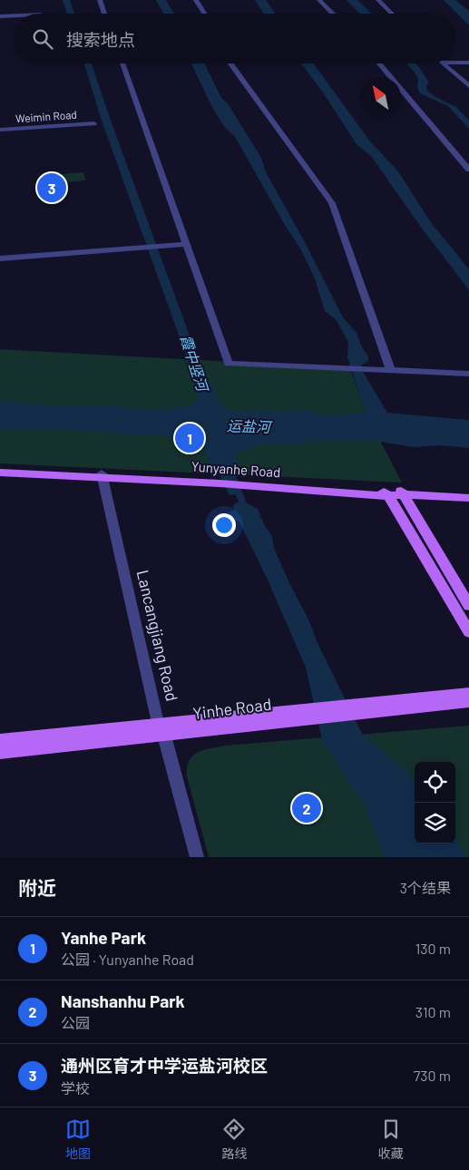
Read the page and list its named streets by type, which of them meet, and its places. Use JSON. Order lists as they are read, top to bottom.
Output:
{
  "streets": {
    "main road": ["Yunyanhe Road", "Yinhe Road"],
    "street": ["Weimin Road", "Lancangjiang Road"]
  },
  "crossings": [
    ["Yunyanhe Road", "Lancangjiang Road"],
    ["Lancangjiang Road", "Yinhe Road"]
  ],
  "water": ["霞中竖河", "运盐河"],
  "north": "top left",
  "page": {
    "search": "搜索地点",
    "pins": ["3", "1", "2"],
    "heading": ["附近", "3个结果"],
    "list": [
      {
        "mark": "1",
        "name": "Yanhe Park",
        "note": "公园 · Yunyanhe Road",
        "value": "130 m"
      },
      {
        "mark": "2",
        "name": "Nanshanhu Park",
        "note": "公园",
        "value": "310 m"
      },
      {
        "mark": "3",
        "name": "通州区育才中学运盐河校区",
        "note": "学校",
        "value": "730 m"
      }
    ],
    "nav": ["地图", "路线", "收藏"]
  }
}
